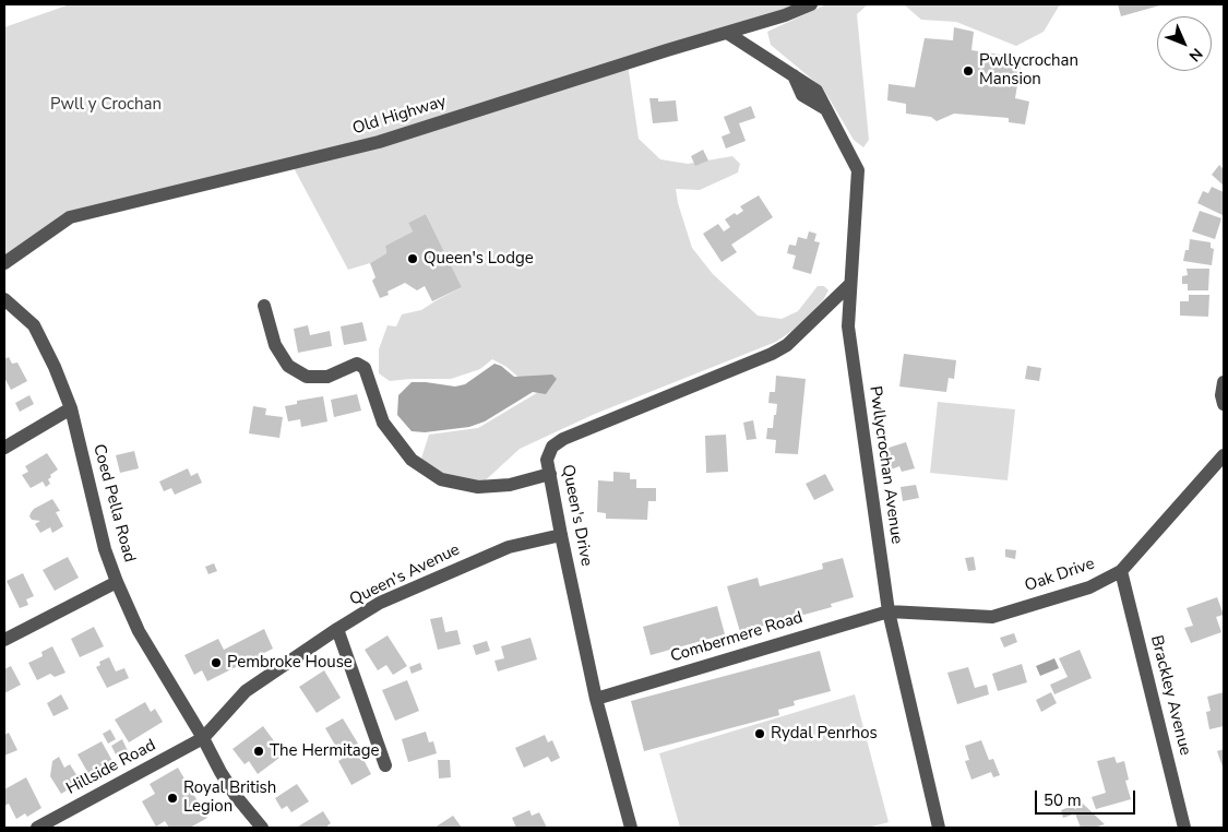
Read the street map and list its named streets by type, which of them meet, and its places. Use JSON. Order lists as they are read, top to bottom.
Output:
{
  "streets": {
    "street": [
      "Old Highway",
      "Pwllycrochan Avenue",
      "Coed Pella Road",
      "Queen's Drive",
      "Queen's Avenue",
      "Oak Drive",
      "Combermere Road",
      "Brackley Avenue",
      "Hillside Road"
    ]
  },
  "crossings": [
    ["Old Highway", "Pwllycrochan Avenue"],
    ["Pwllycrochan Avenue", "Queen's Drive"],
    ["Pwllycrochan Avenue", "Oak Drive"],
    ["Pwllycrochan Avenue", "Combermere Road"],
    ["Coed Pella Road", "Queen's Avenue"],
    ["Coed Pella Road", "Hillside Road"],
    ["Queen's Drive", "Queen's Avenue"],
    ["Queen's Drive", "Combermere Road"],
    ["Queen's Avenue", "Hillside Road"],
    ["Oak Drive", "Combermere Road"],
    ["Oak Drive", "Brackley Avenue"]
  ],
  "parks": ["Pwll y Crochan"],
  "places": [
    "Pwllycrochan Mansion",
    "Queen's Lodge",
    "Pembroke House",
    "Rydal Penrhos",
    "The Hermitage",
    "Royal British Legion"
  ],
  "scale_bar": "50 m",
  "north": "bottom right"
}
